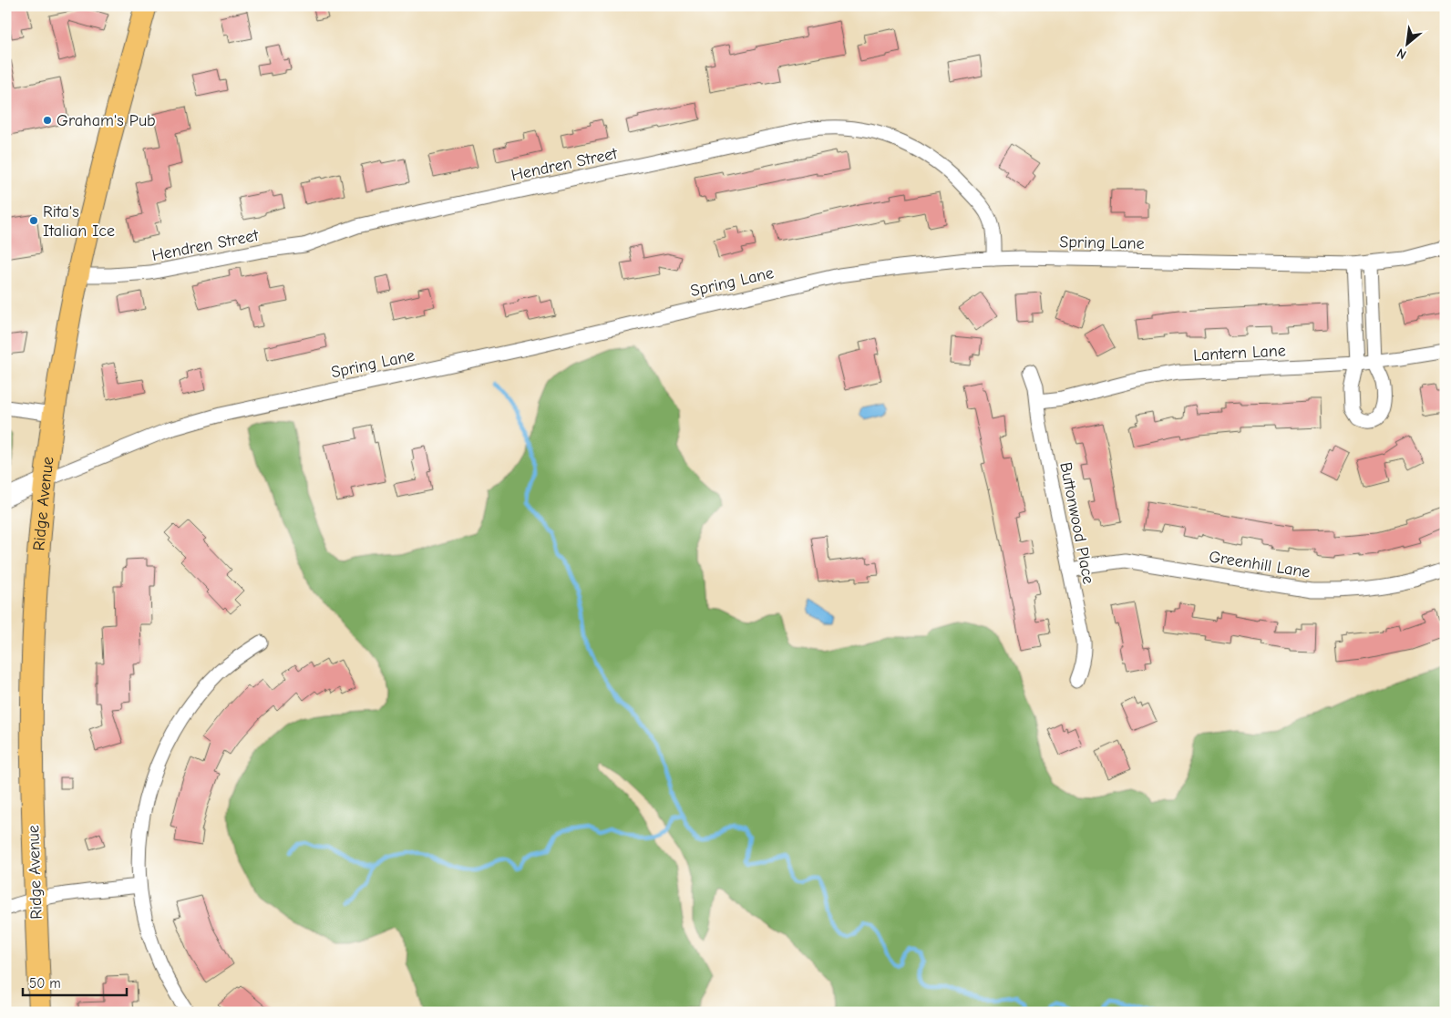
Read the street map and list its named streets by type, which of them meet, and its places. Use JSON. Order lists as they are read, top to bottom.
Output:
{
  "streets": {
    "main road": ["Ridge Avenue"],
    "street": [
      "Hendren Street",
      "Spring Lane",
      "Lantern Lane",
      "Buttonwood Place",
      "Greenhill Lane"
    ]
  },
  "crossings": [
    ["Hendren Street", "Spring Lane"],
    ["Hendren Street", "Ridge Avenue"],
    ["Spring Lane", "Ridge Avenue"],
    ["Lantern Lane", "Buttonwood Place"],
    ["Buttonwood Place", "Greenhill Lane"]
  ],
  "places": ["Graham's Pub", "Rita's Italian Ice"],
  "scale_bar": "50 m",
  "north": "bottom left"
}
